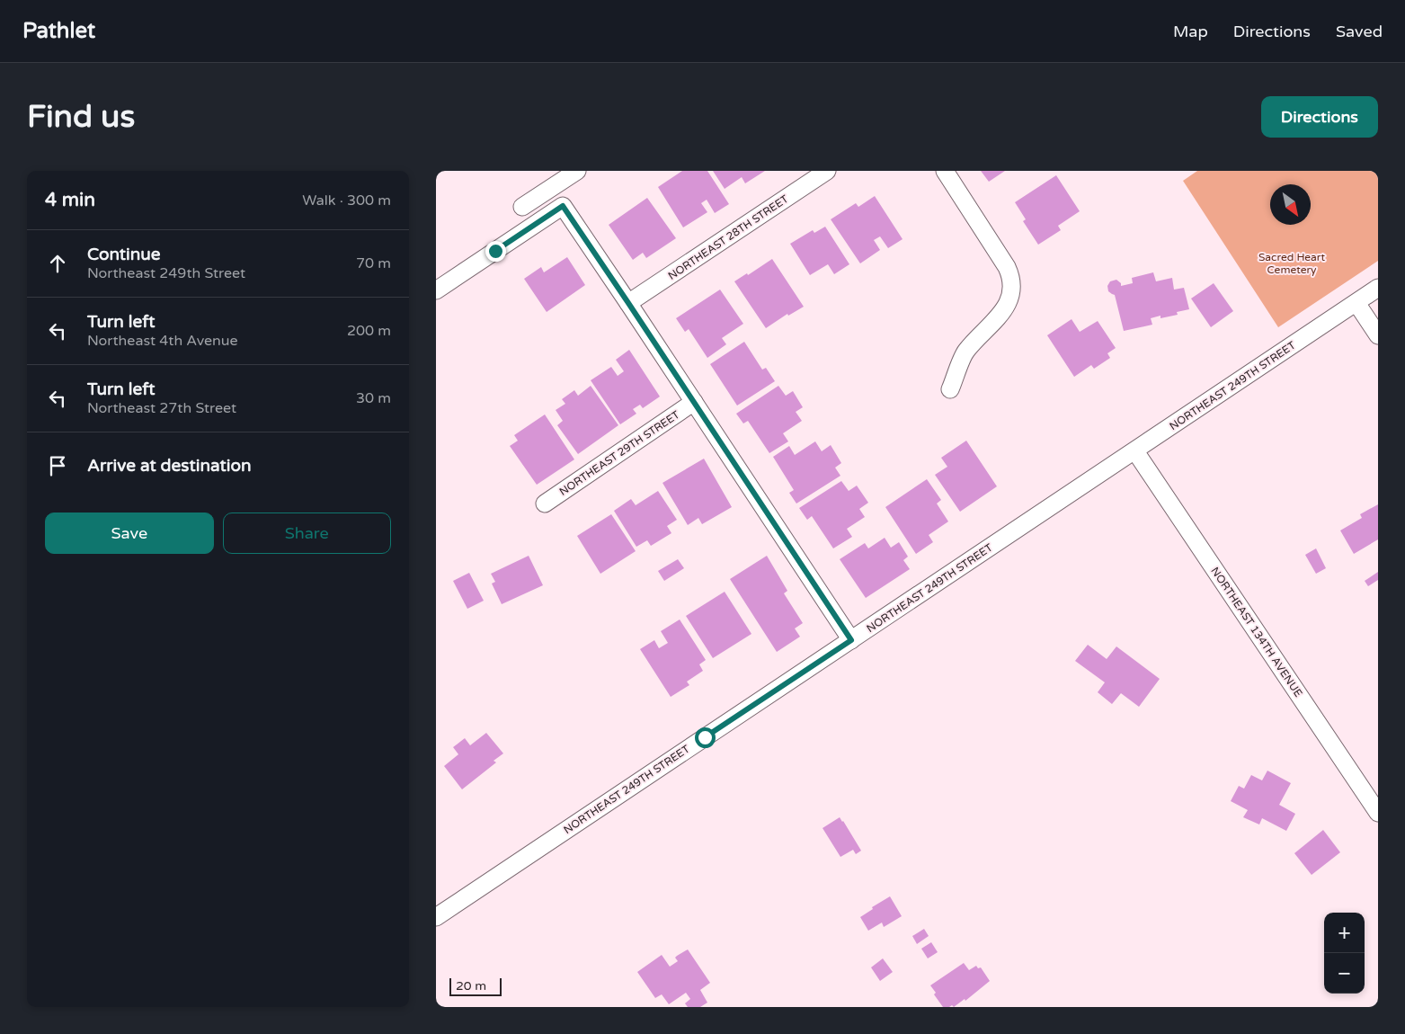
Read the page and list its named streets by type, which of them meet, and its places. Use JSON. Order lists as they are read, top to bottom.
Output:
{
  "streets": {
    "street": [
      "NORTHEAST 28TH STREET",
      "NORTHEAST 249TH STREET",
      "NORTHEAST 29TH STREET",
      "NORTHEAST 134TH AVENUE"
    ]
  },
  "crossings": [
    ["NORTHEAST 249TH STREET", "NORTHEAST 134TH AVENUE"]
  ],
  "parks": ["Sacred Heart Cemetery"],
  "scale_bar": "20 m",
  "north": "bottom right",
  "page": {
    "header": "Pathlet",
    "nav": ["Map", "Directions", "Saved"],
    "buttons": [
      "Directions",
      ["Save", "Share"]
    ],
    "title": "Find us",
    "heading": ["4 min", "Walk · 300 m"],
    "list": [
      ["Continue", "Northeast 249th Street", "70 m"],
      ["Turn left", "Northeast 4th Avenue", "200 m"],
      ["Turn left", "Northeast 27th Street", "30 m"],
      "Arrive at destination"
    ],
    "map_buttons": ["+", "−"],
    "scale": "20 m"
  }
}
